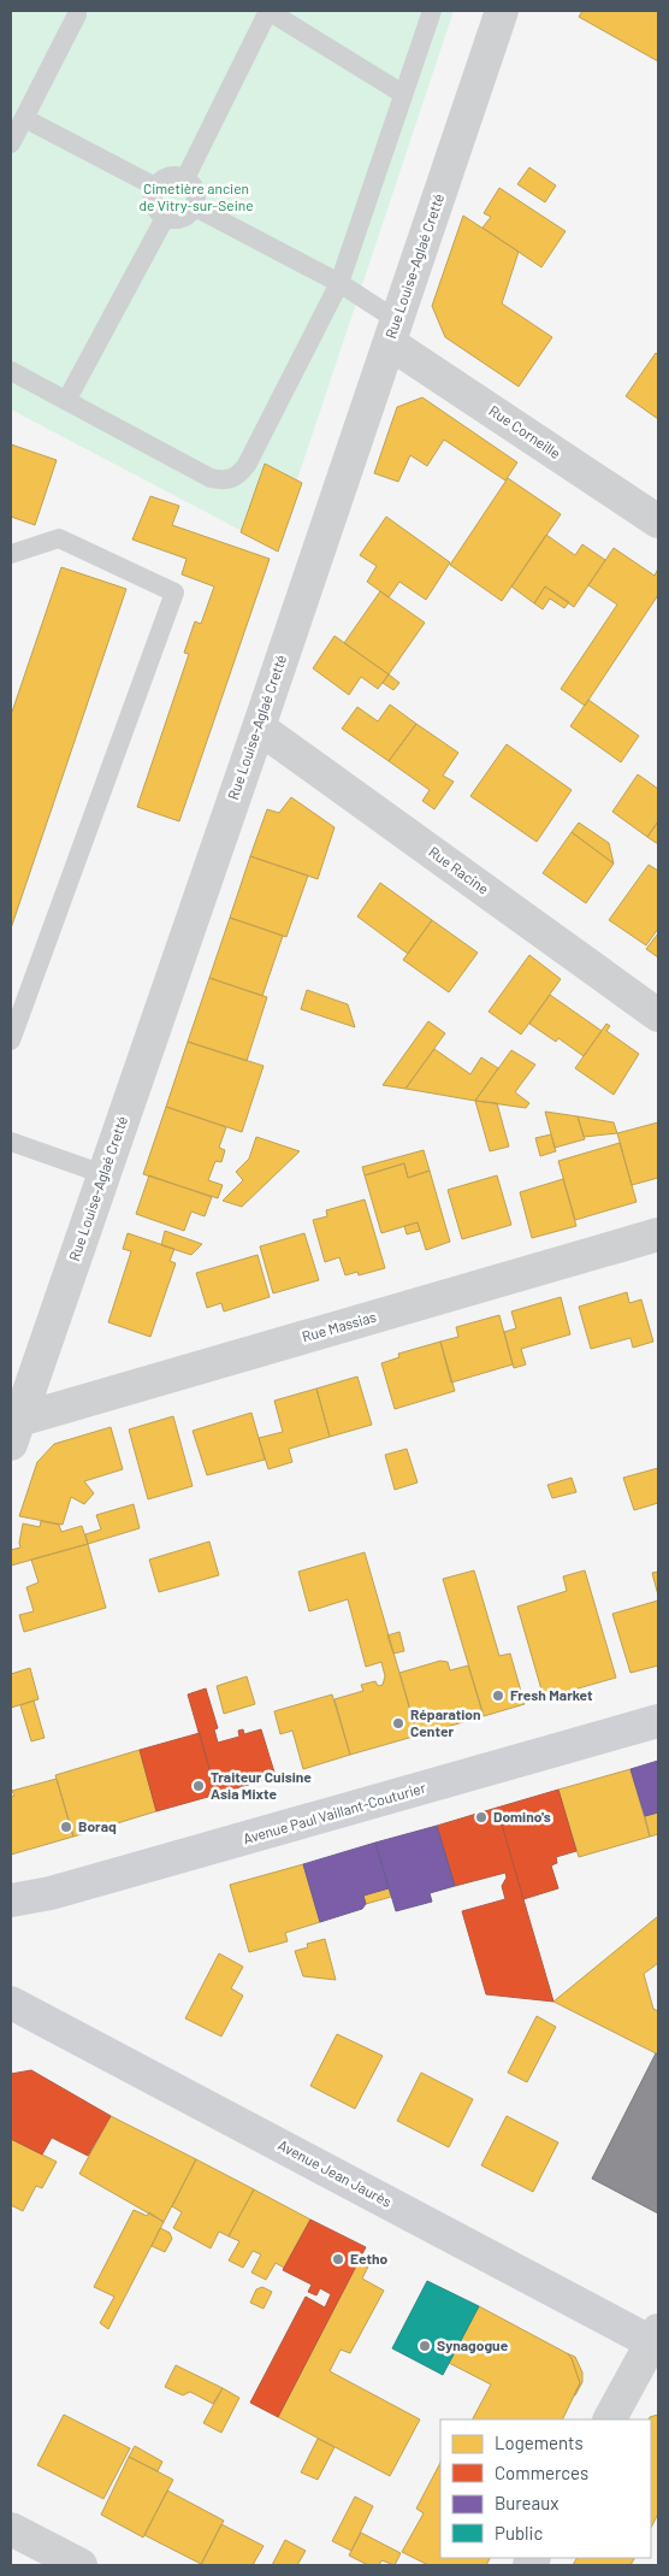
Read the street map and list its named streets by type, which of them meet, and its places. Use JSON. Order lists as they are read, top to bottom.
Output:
{
  "streets": {
    "main road": ["Avenue Paul Vaillant-Couturier", "Avenue Jean Jaurès"],
    "street": [
      "Rue Louise-Aglaé Cretté",
      "Rue Corneille",
      "Rue Racine",
      "Rue Massias"
    ]
  },
  "crossings": [
    ["Rue Louise-Aglaé Cretté", "Rue Corneille"],
    ["Rue Louise-Aglaé Cretté", "Rue Racine"],
    ["Rue Louise-Aglaé Cretté", "Rue Massias"]
  ],
  "parks": ["Cimetière ancien de Vitry-sur-Seine"],
  "places": [
    "Fresh Market",
    "Réparation Center",
    "Traiteur Cuisine Asia Mixte",
    "Domino's",
    "Boraq",
    "Eetho",
    "Synagogue"
  ],
  "legend": [
    "Logements",
    "Commerces",
    "Bureaux",
    "Public"
  ]
}
